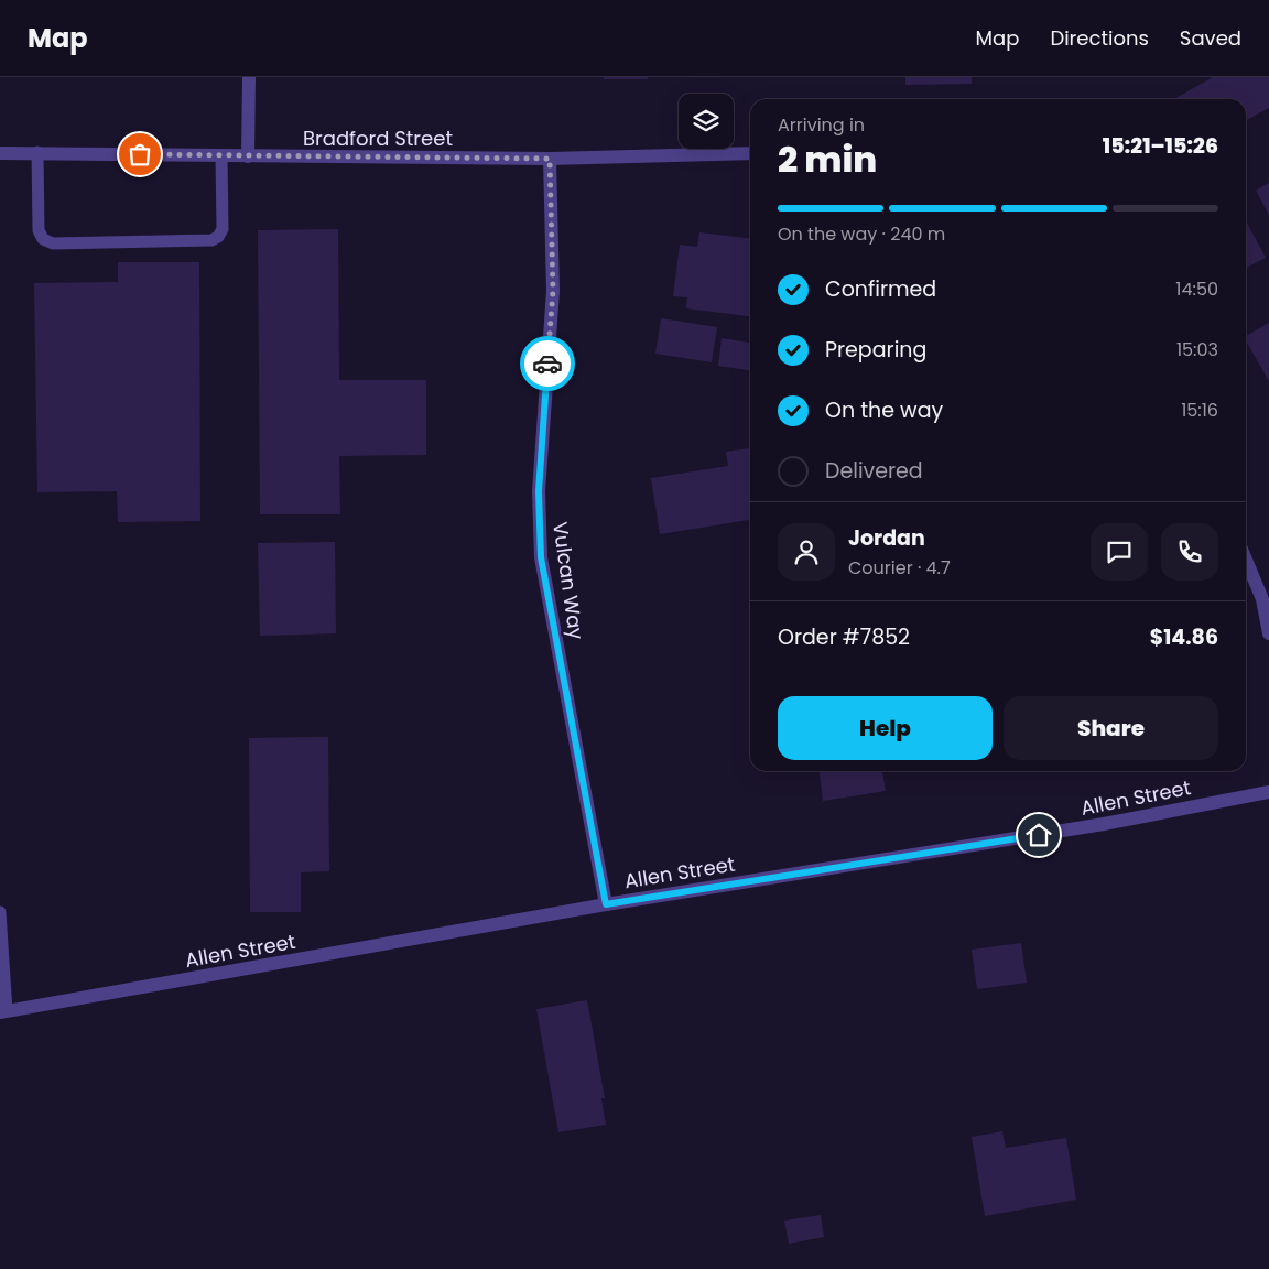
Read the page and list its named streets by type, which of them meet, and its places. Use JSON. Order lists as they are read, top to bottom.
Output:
{
  "streets": {
    "street": ["Bradford Street", "Vulcan Way", "Allen Street"]
  },
  "crossings": [
    ["Bradford Street", "Vulcan Way"],
    ["Vulcan Way", "Allen Street"]
  ],
  "page": {
    "header": "Map",
    "nav": ["Map", "Directions", "Saved"],
    "heading": ["2 min", "Arriving in", "15:21–15:26"],
    "panel": [
      "Jordan",
      "Courier · 4.7",
      "Order #7852",
      "$14.86"
    ],
    "bar": "On the way · 240 m",
    "list": [
      ["Confirmed", "14:50"],
      ["Preparing", "15:03"],
      ["On the way", "15:16"],
      "Delivered"
    ],
    "buttons": ["Help", "Share"]
  }
}
